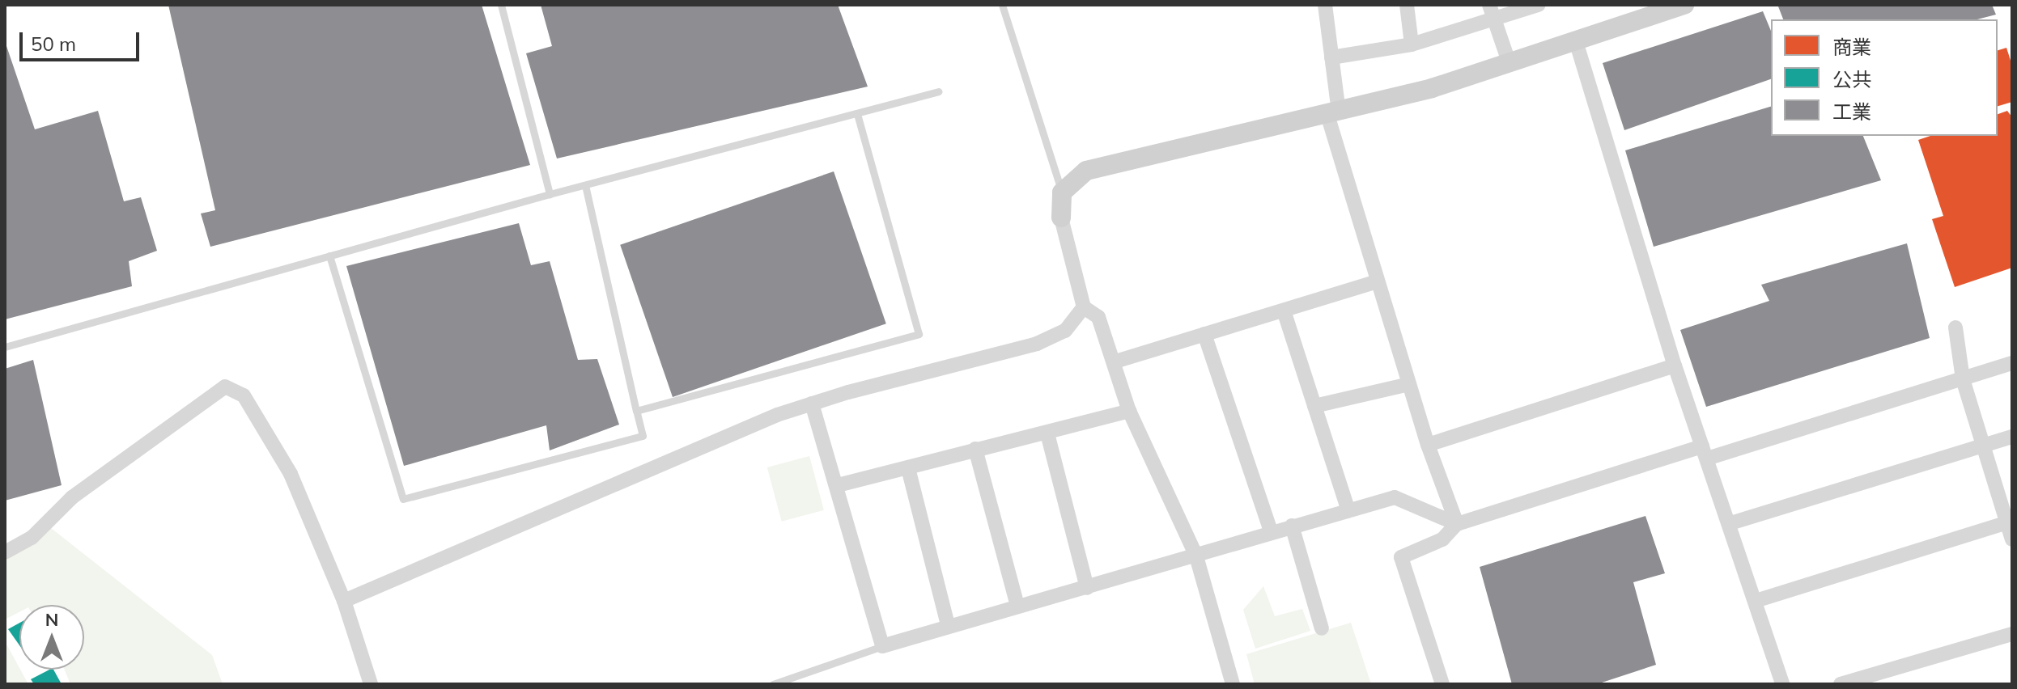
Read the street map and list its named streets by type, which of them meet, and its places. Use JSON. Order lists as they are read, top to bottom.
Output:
{
  "legend": ["商業", "公共", "工業"],
  "scale_bar": "50 m",
  "north": "top"
}
